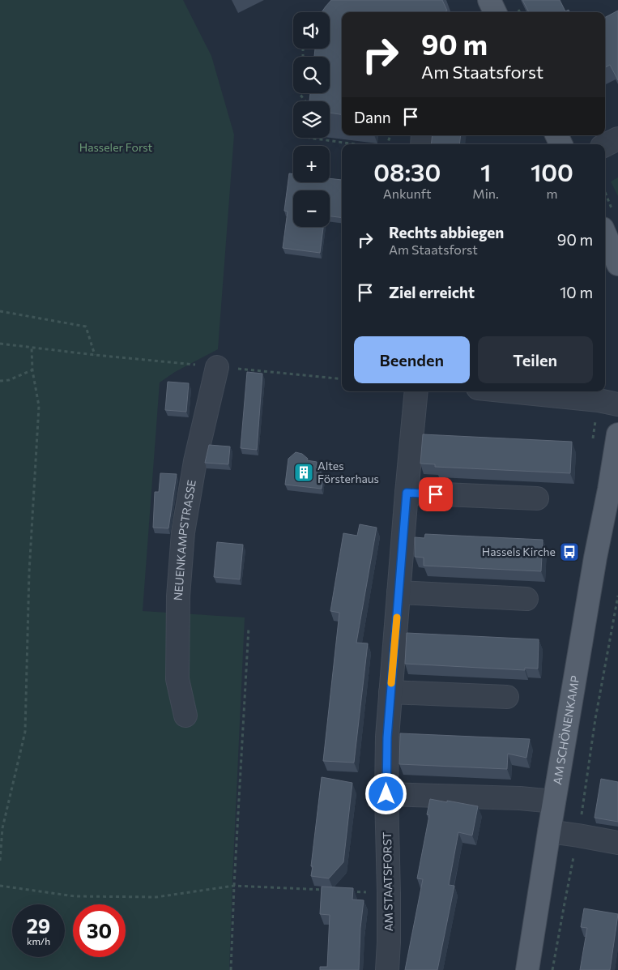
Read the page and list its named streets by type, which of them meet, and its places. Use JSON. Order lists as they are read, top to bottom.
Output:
{
  "streets": {
    "main road": ["AM SCHÖNENKAMP"],
    "street": ["NEUENKAMPSTRASSE", "AM STAATSFORST"]
  },
  "parks": ["Hasseler Forst"],
  "places": {
    "building": ["Altes Försterhaus"],
    "bus stop": ["Hassels Kirche"]
  },
  "page": {
    "map_buttons": ["+", "−"],
    "turn": ["90 m", "Am Staatsforst"],
    "then": "Dann",
    "eta": [
      "08:30",
      "Ankunft",
      "1",
      "Min.",
      "100",
      "m"
    ],
    "list": [
      {
        "name": "Rechts abbiegen",
        "note": "Am Staatsforst",
        "value": "90 m"
      },
      {
        "name": "Ziel erreicht",
        "value": "10 m"
      }
    ],
    "buttons": ["Beenden", "Teilen"],
    "speed": "29 km/h",
    "limit": "30"
  }
}
